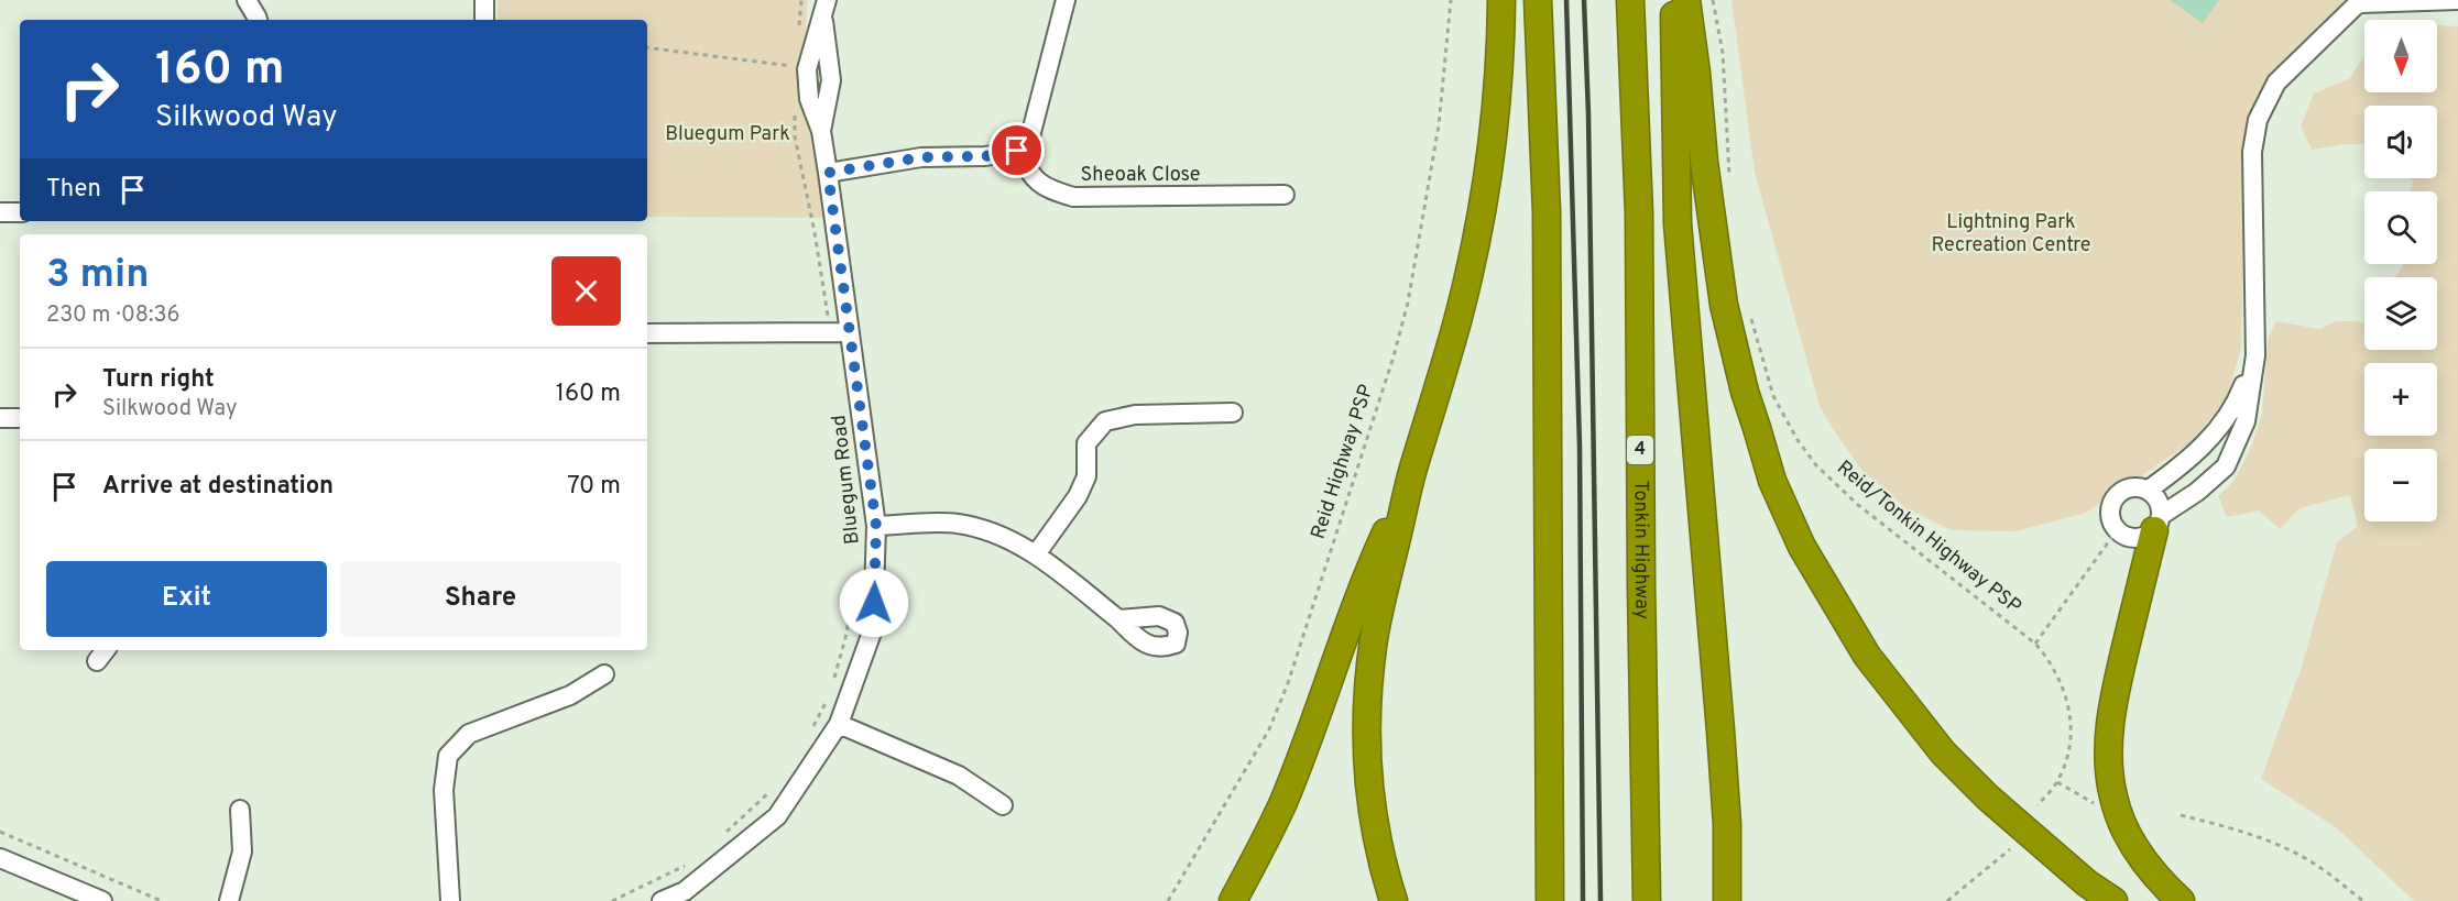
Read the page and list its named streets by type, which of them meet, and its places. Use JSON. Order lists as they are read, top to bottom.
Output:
{
  "streets": {
    "highway": ["4", "Tonkin Highway"],
    "street": ["Sheoak Close", "Bluegum Road"],
    "path": ["Reid Highway PSP", "Reid/Tonkin Highway PSP"]
  },
  "parks": ["Bluegum Park", "Lightning Park Recreation Centre"],
  "north": "bottom",
  "page": {
    "map_buttons": ["+", "−"],
    "turn": ["160 m", "Silkwood Way"],
    "then": "Then",
    "heading": ["3 min", "230 m · 08:36"],
    "list": [
      {
        "name": "Turn right",
        "note": "Silkwood Way",
        "value": "160 m"
      },
      {
        "name": "Arrive at destination",
        "value": "70 m"
      }
    ],
    "buttons": ["Exit", "Share"]
  }
}
